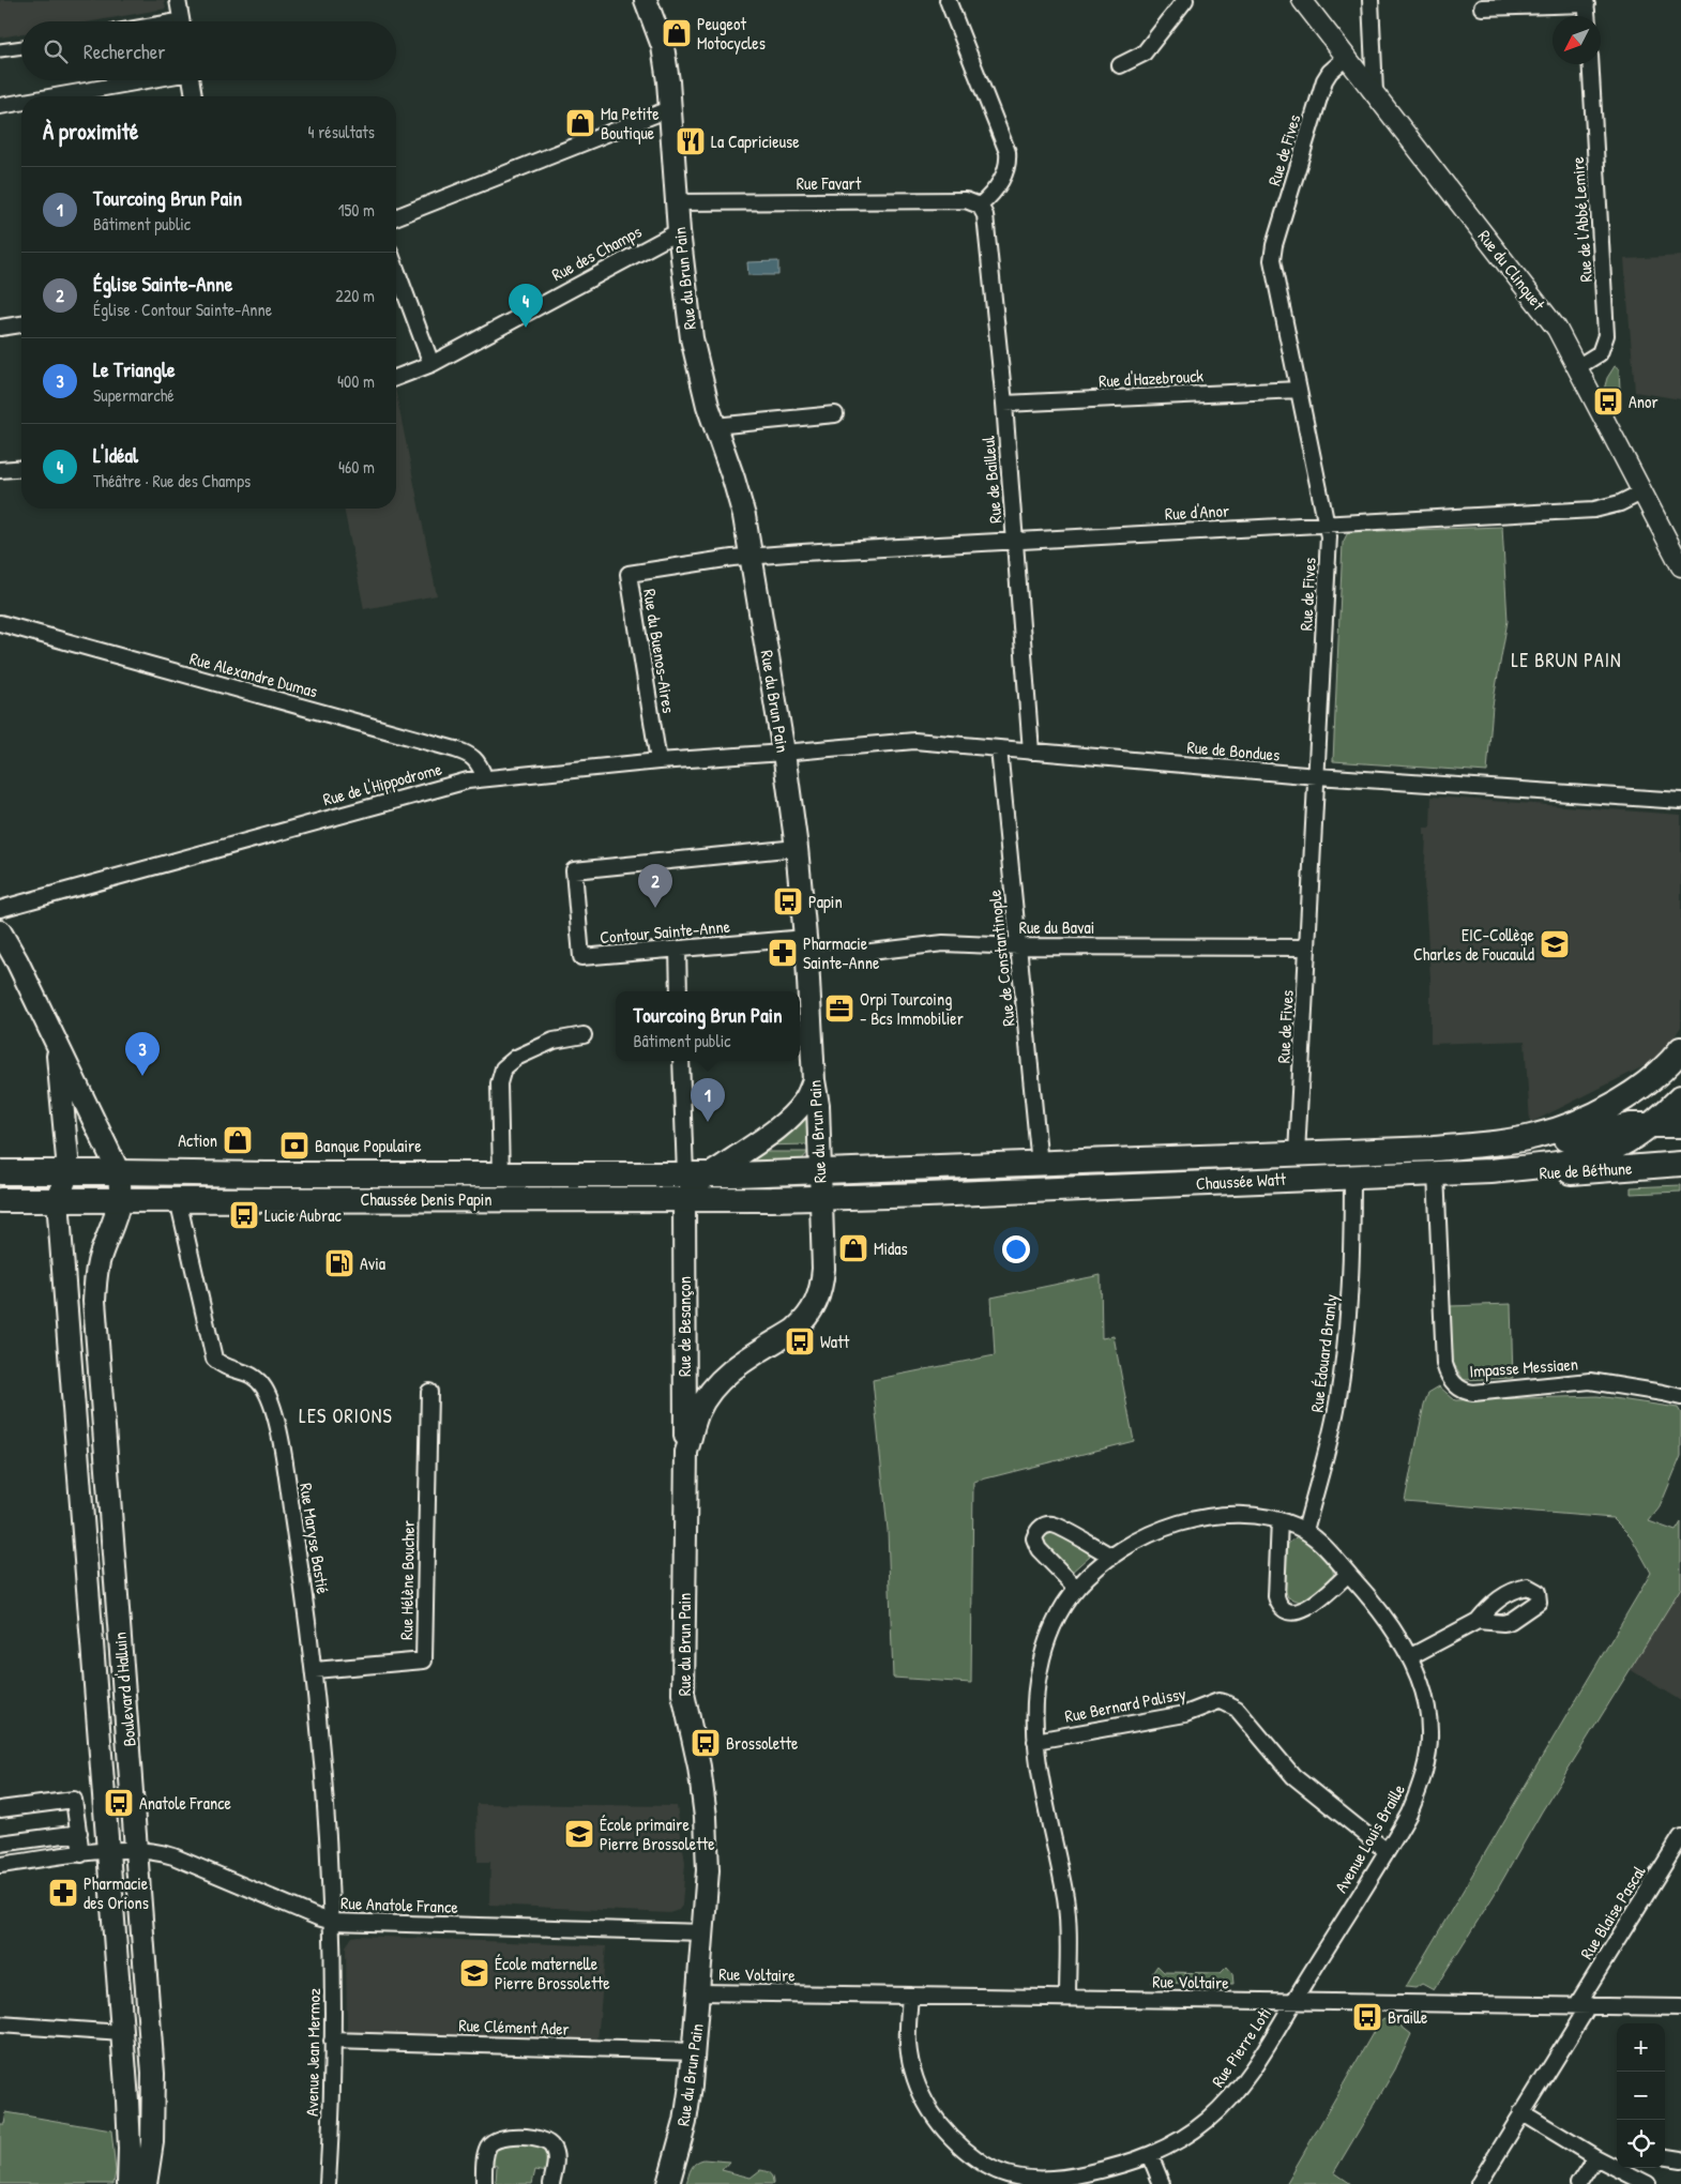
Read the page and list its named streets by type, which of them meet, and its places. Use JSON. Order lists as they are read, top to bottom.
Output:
{
  "streets": {
    "main road": [
      "Rue du Brun Pain",
      "Rue de Béthune",
      "Chaussée Watt",
      "Chaussée Denis Papin",
      "Rue de Besançon",
      "Boulevard d'Halluin"
    ],
    "street": [
      "Rue de Fives",
      "Rue Favart",
      "Rue de l'Abbé Lemire",
      "Rue des Champs",
      "Rue du Clinquet",
      "Rue d'Hazebrouck",
      "Rue de Bailleul",
      "Rue d'Anor",
      "Rue du Buenos-Aires",
      "Rue Alexandre Dumas",
      "Rue de Bondues",
      "Rue de l'Hippodrome",
      "Rue du Bavai",
      "Contour Sainte-Anne",
      "Rue de Constantinople",
      "Rue Édouard Branly",
      "Impasse Messiaen",
      "Rue Maryse Bastié",
      "Rue Hélène Boucher",
      "Rue Bernard Palissy",
      "Avenue Louis Braille",
      "Rue Anatole France",
      "Rue Blaise Pascal",
      "Rue Voltaire",
      "Rue Clément Ader",
      "Rue Pierre Loti",
      "Avenue Jean Mermoz"
    ]
  },
  "crossings": [
    ["Rue de Fives", "Rue du Clinquet"],
    ["Rue de Fives", "Rue d'Hazebrouck"],
    ["Rue de Fives", "Rue d'Anor"],
    ["Rue de Fives", "Rue de Bondues"],
    ["Rue de Fives", "Rue du Bavai"],
    ["Rue de Fives", "Chaussée Watt"],
    ["Rue Favart", "Rue du Brun Pain"],
    ["Rue Favart", "Rue de Bailleul"],
    ["Rue de l'Abbé Lemire", "Rue du Clinquet"],
    ["Rue des Champs", "Rue du Brun Pain"],
    ["Rue du Clinquet", "Rue d'Anor"],
    ["Rue du Brun Pain", "Rue d'Anor"],
    ["Rue du Brun Pain", "Rue du Buenos-Aires"],
    ["Rue du Brun Pain", "Rue de Bondues"],
    ["Rue du Brun Pain", "Rue de l'Hippodrome"],
    ["Rue du Brun Pain", "Rue du Bavai"],
    ["Rue du Brun Pain", "Contour Sainte-Anne"],
    ["Rue du Brun Pain", "Chaussée Watt"],
    ["Rue du Brun Pain", "Chaussée Denis Papin"],
    ["Rue du Brun Pain", "Rue de Besançon"],
    ["Rue du Brun Pain", "Rue Anatole France"],
    ["Rue du Brun Pain", "Rue Voltaire"],
    ["Rue du Brun Pain", "Rue Clément Ader"],
    ["Rue d'Hazebrouck", "Rue de Bailleul"],
    ["Rue de Bailleul", "Rue d'Anor"],
    ["Rue de Bailleul", "Rue de Bondues"],
    ["Rue d'Anor", "Rue du Buenos-Aires"],
    ["Rue du Buenos-Aires", "Rue de l'Hippodrome"],
    ["Rue Alexandre Dumas", "Rue de l'Hippodrome"],
    ["Rue de Bondues", "Rue de l'Hippodrome"],
    ["Rue de Bondues", "Rue de Constantinople"],
    ["Rue du Bavai", "Rue de Constantinople"],
    ["Rue de Constantinople", "Chaussée Watt"],
    ["Rue de Béthune", "Chaussée Watt"],
    ["Chaussée Watt", "Chaussée Denis Papin"],
    ["Chaussée Watt", "Rue Édouard Branly"],
    ["Chaussée Watt", "Impasse Messiaen"],
    ["Chaussée Denis Papin", "Rue de Besançon"],
    ["Chaussée Denis Papin", "Rue Maryse Bastié"],
    ["Chaussée Denis Papin", "Boulevard d'Halluin"],
    ["Rue Édouard Branly", "Avenue Louis Braille"],
    ["Rue Maryse Bastié", "Rue Hélène Boucher"],
    ["Rue Maryse Bastié", "Rue Anatole France"],
    ["Rue Maryse Bastié", "Avenue Jean Mermoz"],
    ["Boulevard d'Halluin", "Rue Anatole France"],
    ["Rue Bernard Palissy", "Avenue Louis Braille"],
    ["Avenue Louis Braille", "Rue Voltaire"],
    ["Avenue Louis Braille", "Rue Pierre Loti"],
    ["Rue Anatole France", "Avenue Jean Mermoz"],
    ["Rue Blaise Pascal", "Rue Voltaire"],
    ["Rue Voltaire", "Rue Pierre Loti"],
    ["Rue Clément Ader", "Avenue Jean Mermoz"]
  ],
  "districts": ["LE BRUN PAIN", "LES ORIONS"],
  "places": {
    "shop": [
      "Peugeot Motocycles",
      "Ma Petite Boutique",
      "Action",
      "Midas"
    ],
    "restaurant": ["La Capricieuse"],
    "bus stop": [
      "Anor",
      "Papin",
      "Lucie Aubrac",
      "Watt",
      "Brossolette",
      "Anatole France",
      "Braille"
    ],
    "school or university": ["EIC-Collège Charles de Foucauld", "École primaire Pierre Brossolette", "École maternelle Pierre Brossolette"],
    "pharmacy": ["Pharmacie Sainte-Anne", "Pharmacie des Orions"],
    "office": ["Orpi Tourcoing - Bcs Immobilier"],
    "bank": ["Banque Populaire"],
    "fuel station": ["Avia"]
  },
  "north": "bottom left",
  "page": {
    "search": "Rechercher",
    "heading": ["À proximité", "4 résultats"],
    "list": [
      {
        "mark": "1",
        "name": "Tourcoing Brun Pain",
        "note": "Bâtiment public",
        "value": "150 m"
      },
      {
        "mark": "2",
        "name": "Église Sainte-Anne",
        "note": "Église · Contour Sainte-Anne",
        "value": "220 m"
      },
      {
        "mark": "3",
        "name": "Le Triangle",
        "note": "Supermarché",
        "value": "400 m"
      },
      {
        "mark": "4",
        "name": "L'Idéal",
        "note": "Théâtre · Rue des Champs",
        "value": "460 m"
      }
    ],
    "pins": [
      "4",
      "2",
      "3",
      "1"
    ],
    "popup": ["Tourcoing Brun Pain", "Bâtiment public"],
    "map_buttons": ["+", "−"]
  }
}
